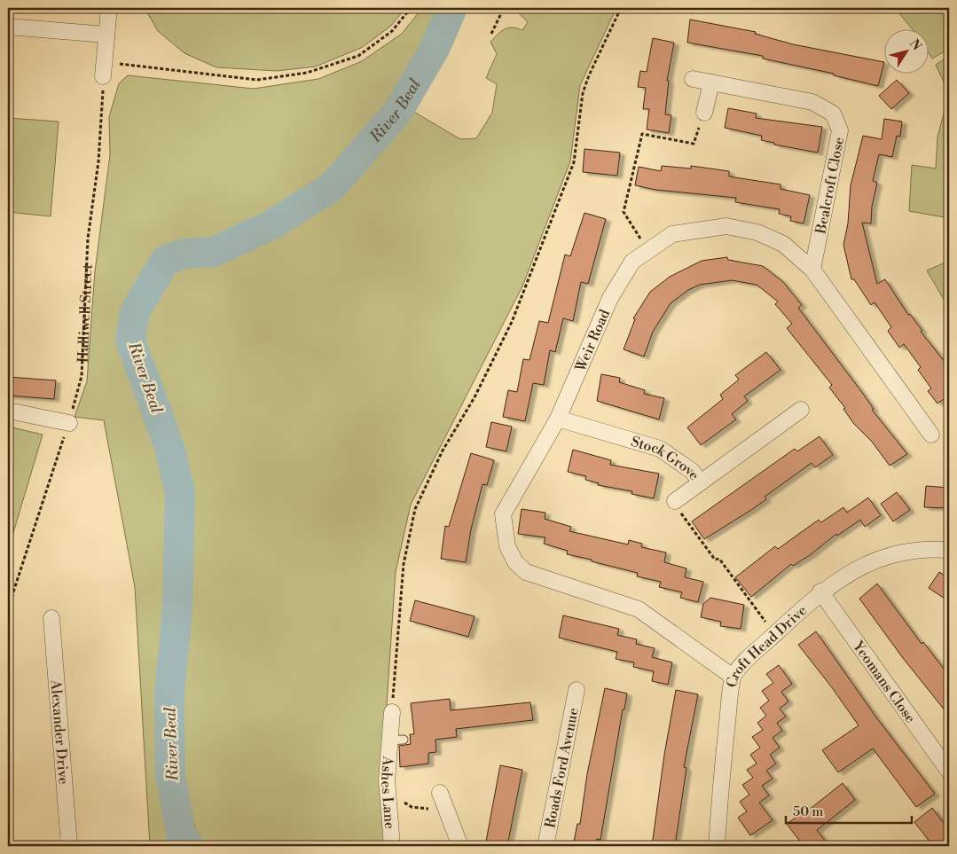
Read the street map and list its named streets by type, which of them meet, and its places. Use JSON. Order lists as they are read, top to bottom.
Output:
{
  "streets": {
    "street": [
      "Bealcroft Close",
      "Weir Road",
      "Stock Grove",
      "Croft Head Drive",
      "Yeomans Close",
      "Alexander Drive",
      "Roads Ford Avenue",
      "Ashes Lane"
    ],
    "path": ["Halliwell Street"]
  },
  "crossings": [
    ["Bealcroft Close", "Weir Road"],
    ["Weir Road", "Stock Grove"],
    ["Weir Road", "Croft Head Drive"],
    ["Croft Head Drive", "Yeomans Close"]
  ],
  "water": ["River Beal"],
  "scale_bar": "50 m",
  "north": "top right"
}
